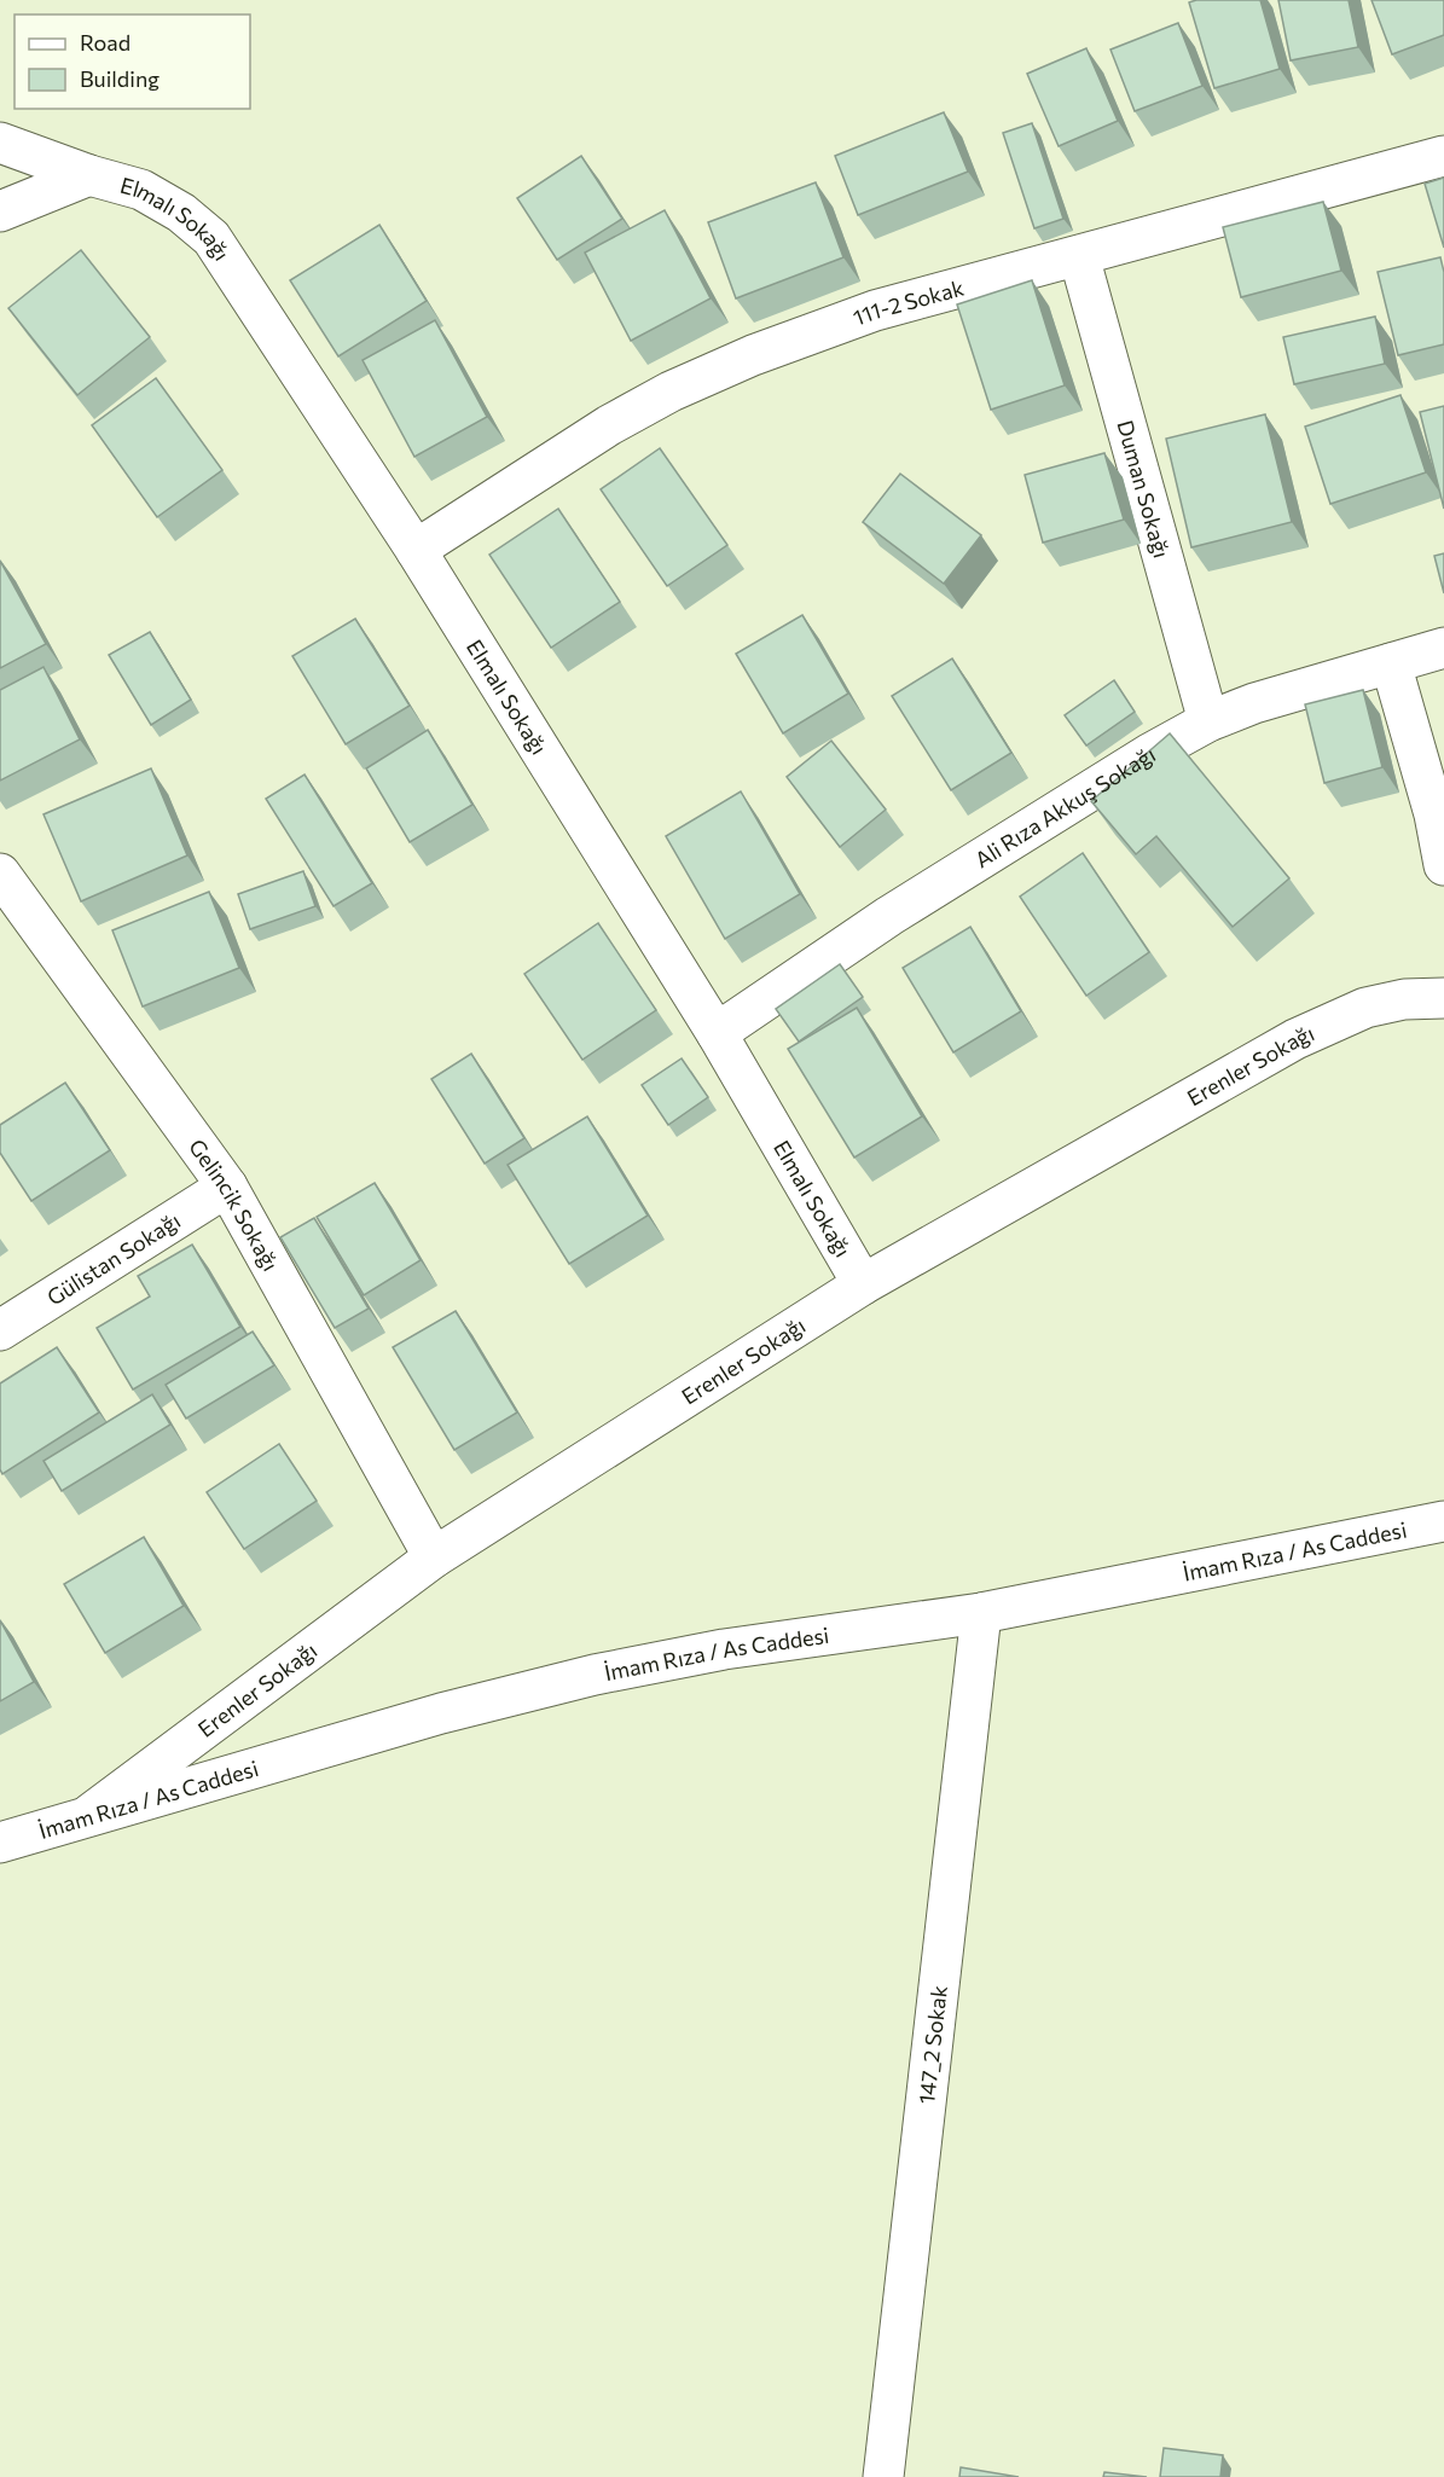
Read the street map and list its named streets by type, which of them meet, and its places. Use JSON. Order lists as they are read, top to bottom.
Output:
{
  "streets": {
    "street": [
      "Elmalı Sokağı",
      "111-2 Sokak",
      "Duman Sokağı",
      "Ali Rıza Akkuş Sokağı",
      "Erenler Sokağı",
      "Gelincik Sokağı",
      "Gülistan Sokağı",
      "İmam Rıza / As Caddesi",
      "147_2 Sokak"
    ]
  },
  "crossings": [
    ["Elmalı Sokağı", "111-2 Sokak"],
    ["Elmalı Sokağı", "Ali Rıza Akkuş Sokağı"],
    ["Elmalı Sokağı", "Erenler Sokağı"],
    ["111-2 Sokak", "Duman Sokağı"],
    ["Duman Sokağı", "Ali Rıza Akkuş Sokağı"],
    ["Erenler Sokağı", "Gelincik Sokağı"],
    ["Erenler Sokağı", "İmam Rıza / As Caddesi"],
    ["Gelincik Sokağı", "Gülistan Sokağı"],
    ["İmam Rıza / As Caddesi", "147_2 Sokak"]
  ],
  "legend": ["Road", "Building"]
}
